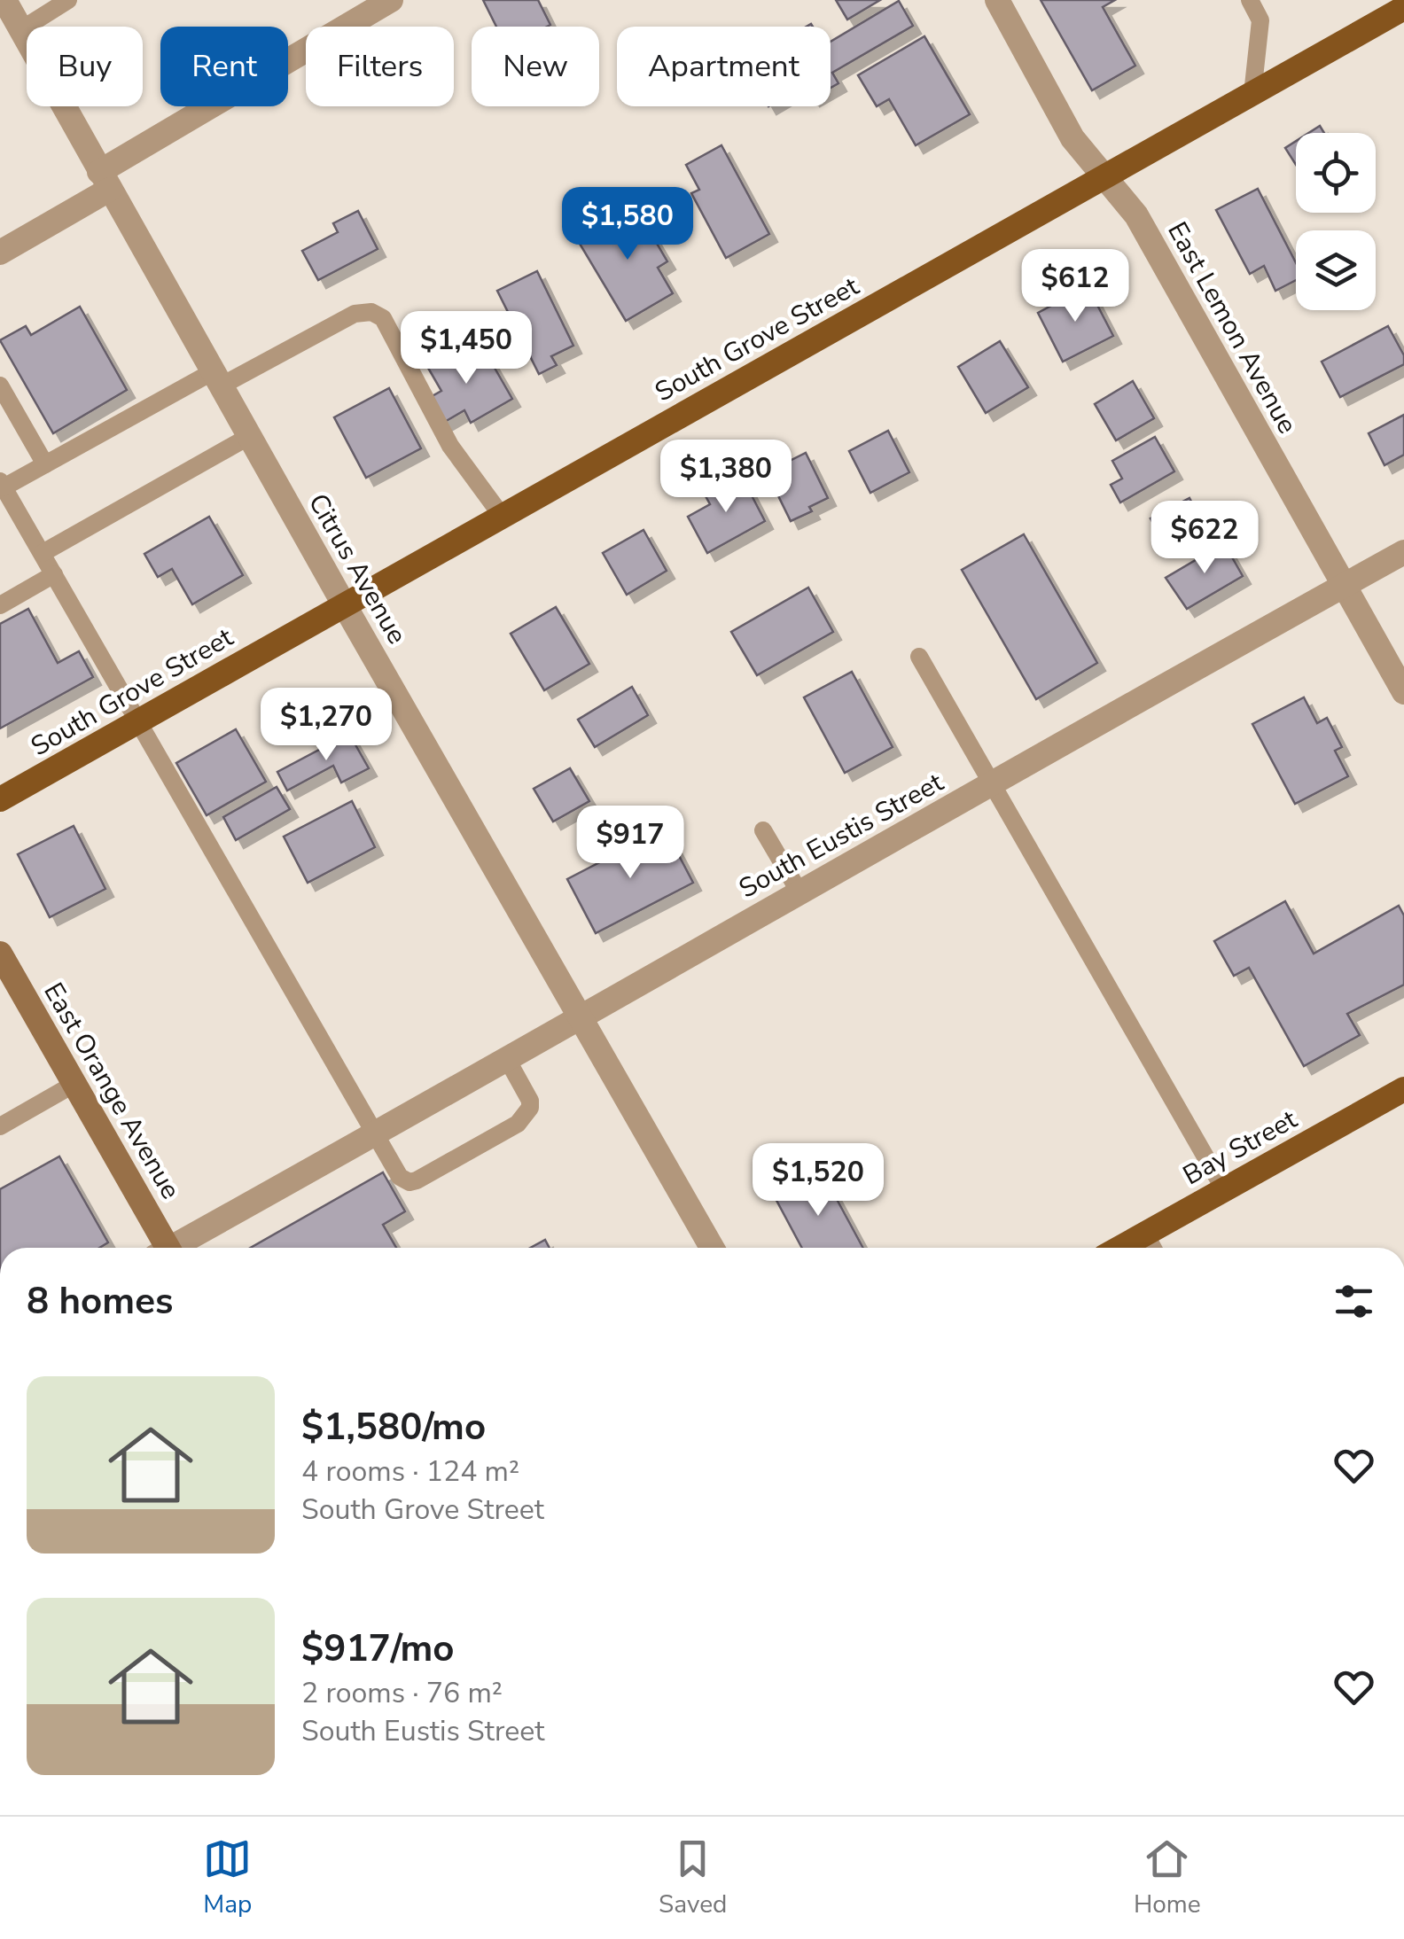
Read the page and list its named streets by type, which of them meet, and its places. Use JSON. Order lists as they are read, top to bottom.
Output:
{
  "streets": {
    "main road": ["South Grove Street", "East Orange Avenue", "Bay Street"],
    "street": ["East Lemon Avenue", "Citrus Avenue", "South Eustis Street"]
  },
  "crossings": [
    ["East Lemon Avenue", "South Grove Street"],
    ["East Lemon Avenue", "South Eustis Street"],
    ["South Grove Street", "Citrus Avenue"],
    ["Citrus Avenue", "South Eustis Street"]
  ],
  "page": {
    "chip": [
      "Buy",
      "Rent",
      "Filters",
      "New",
      "Apartment"
    ],
    "price": [
      "$1,580",
      "$612",
      "$1,450",
      "$1,380",
      "$622",
      "$1,270",
      "$917",
      "$1,520"
    ],
    "heading": "8 homes",
    "list": [
      {
        "name": "$1,580/mo",
        "note": "4 rooms · 124 m² · South Grove Street"
      },
      {
        "name": "$917/mo",
        "note": "2 rooms · 76 m² · South Eustis Street"
      }
    ],
    "tabs": ["Map", "Saved", "Home"]
  }
}
